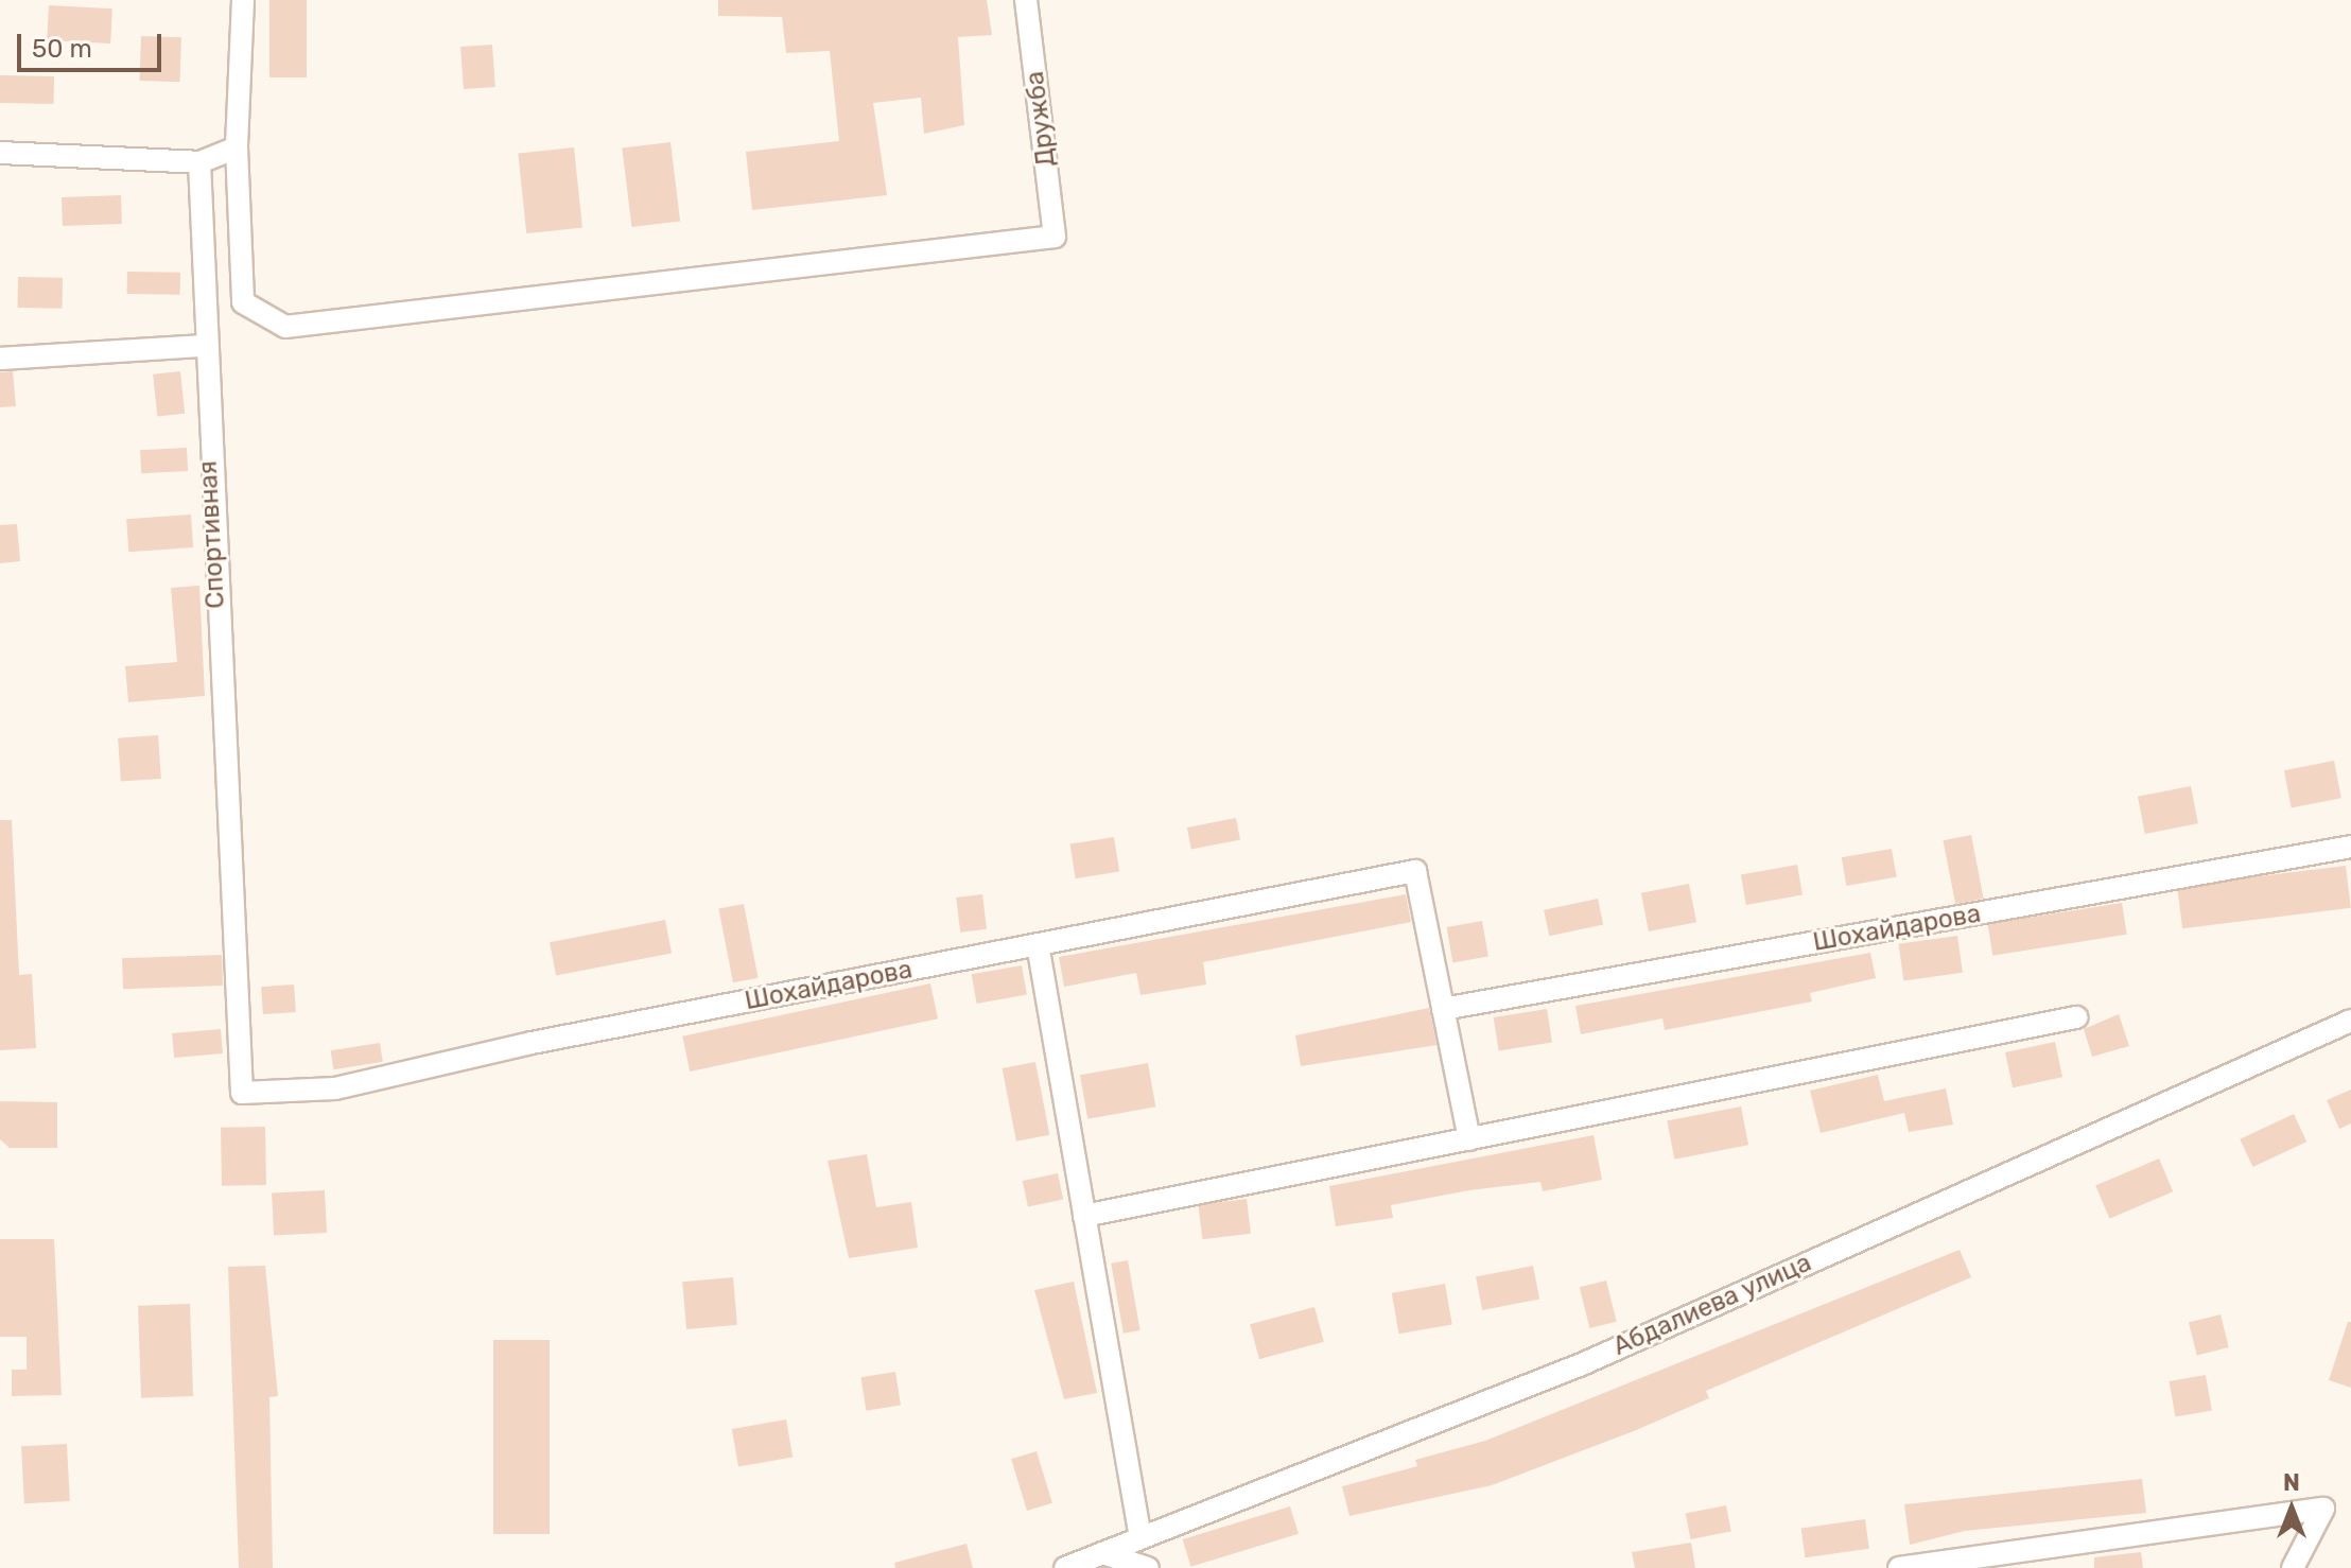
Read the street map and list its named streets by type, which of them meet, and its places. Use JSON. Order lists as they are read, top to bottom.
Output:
{
  "streets": {
    "street": [
      "Дружба",
      "Спортивная",
      "Шохайдарова",
      "Абдалиева улица"
    ]
  },
  "crossings": [
    ["Спортивная", "Шохайдарова"]
  ],
  "scale_bar": "50 m",
  "north": "top"
}
